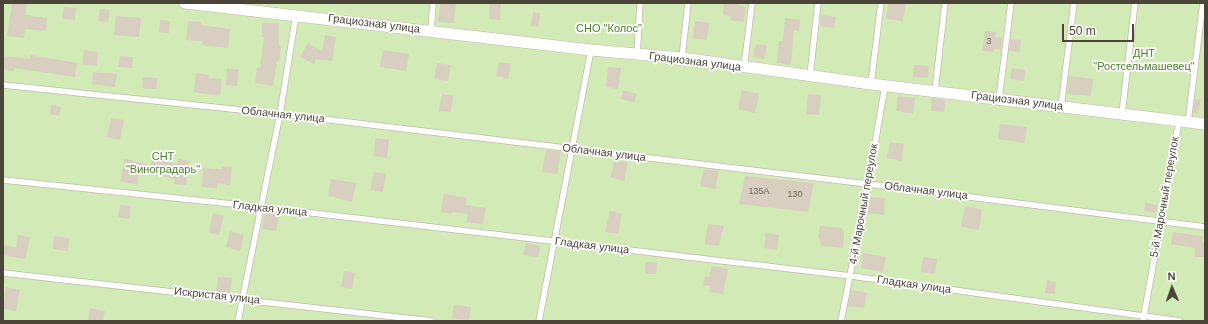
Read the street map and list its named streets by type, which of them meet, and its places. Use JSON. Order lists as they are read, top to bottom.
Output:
{
  "streets": {
    "street": ["Грациозная улица"],
    "lane": [
      "Облачная улица",
      "5-й Марочный переулок",
      "4-й Марочный переулок",
      "Гладкая улица",
      "Искристая улица"
    ]
  },
  "crossings": [
    ["Грациозная улица", "5-й Марочный переулок"],
    ["Грациозная улица", "4-й Марочный переулок"],
    ["Облачная улица", "5-й Марочный переулок"],
    ["Облачная улица", "4-й Марочный переулок"],
    ["5-й Марочный переулок", "Гладкая улица"],
    ["4-й Марочный переулок", "Гладкая улица"]
  ],
  "parks": ["СНО \"Колос\"", "ДНТ \"Ростсельмашевец\"", "СНТ \"Виноградарь\""],
  "house_numbers": ["3", "135А", "130"],
  "scale_bar": "50 m",
  "north": "top"
}
